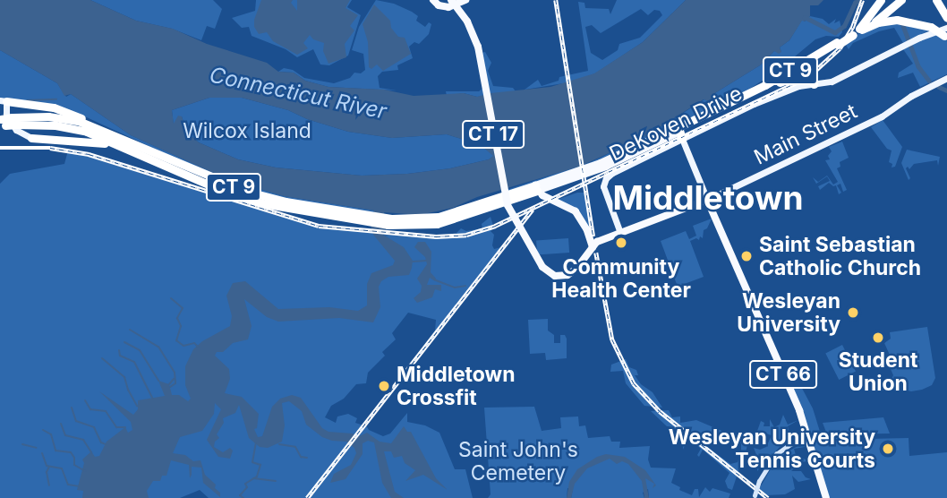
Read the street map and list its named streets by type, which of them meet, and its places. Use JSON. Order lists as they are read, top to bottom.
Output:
{
  "streets": {
    "highway": [
      "CT 9",
      "CT 17",
      "Main Street",
      "CT 66"
    ],
    "main road": ["DeKoven Drive"]
  },
  "crossings": [
    ["CT 9", "DeKoven Drive"],
    ["DeKoven Drive", "Main Street"],
    ["Main Street", "CT 66"]
  ],
  "districts": ["Middletown"],
  "water": ["Connecticut River"],
  "parks": ["Wilcox Island", "Saint John's Cemetery"],
  "places": [
    "Community Health Center",
    "Saint Sebastian Catholic Church",
    "Wesleyan University",
    "Student Union",
    "Middletown Crossfit",
    "Wesleyan University Tennis Courts"
  ]
}
